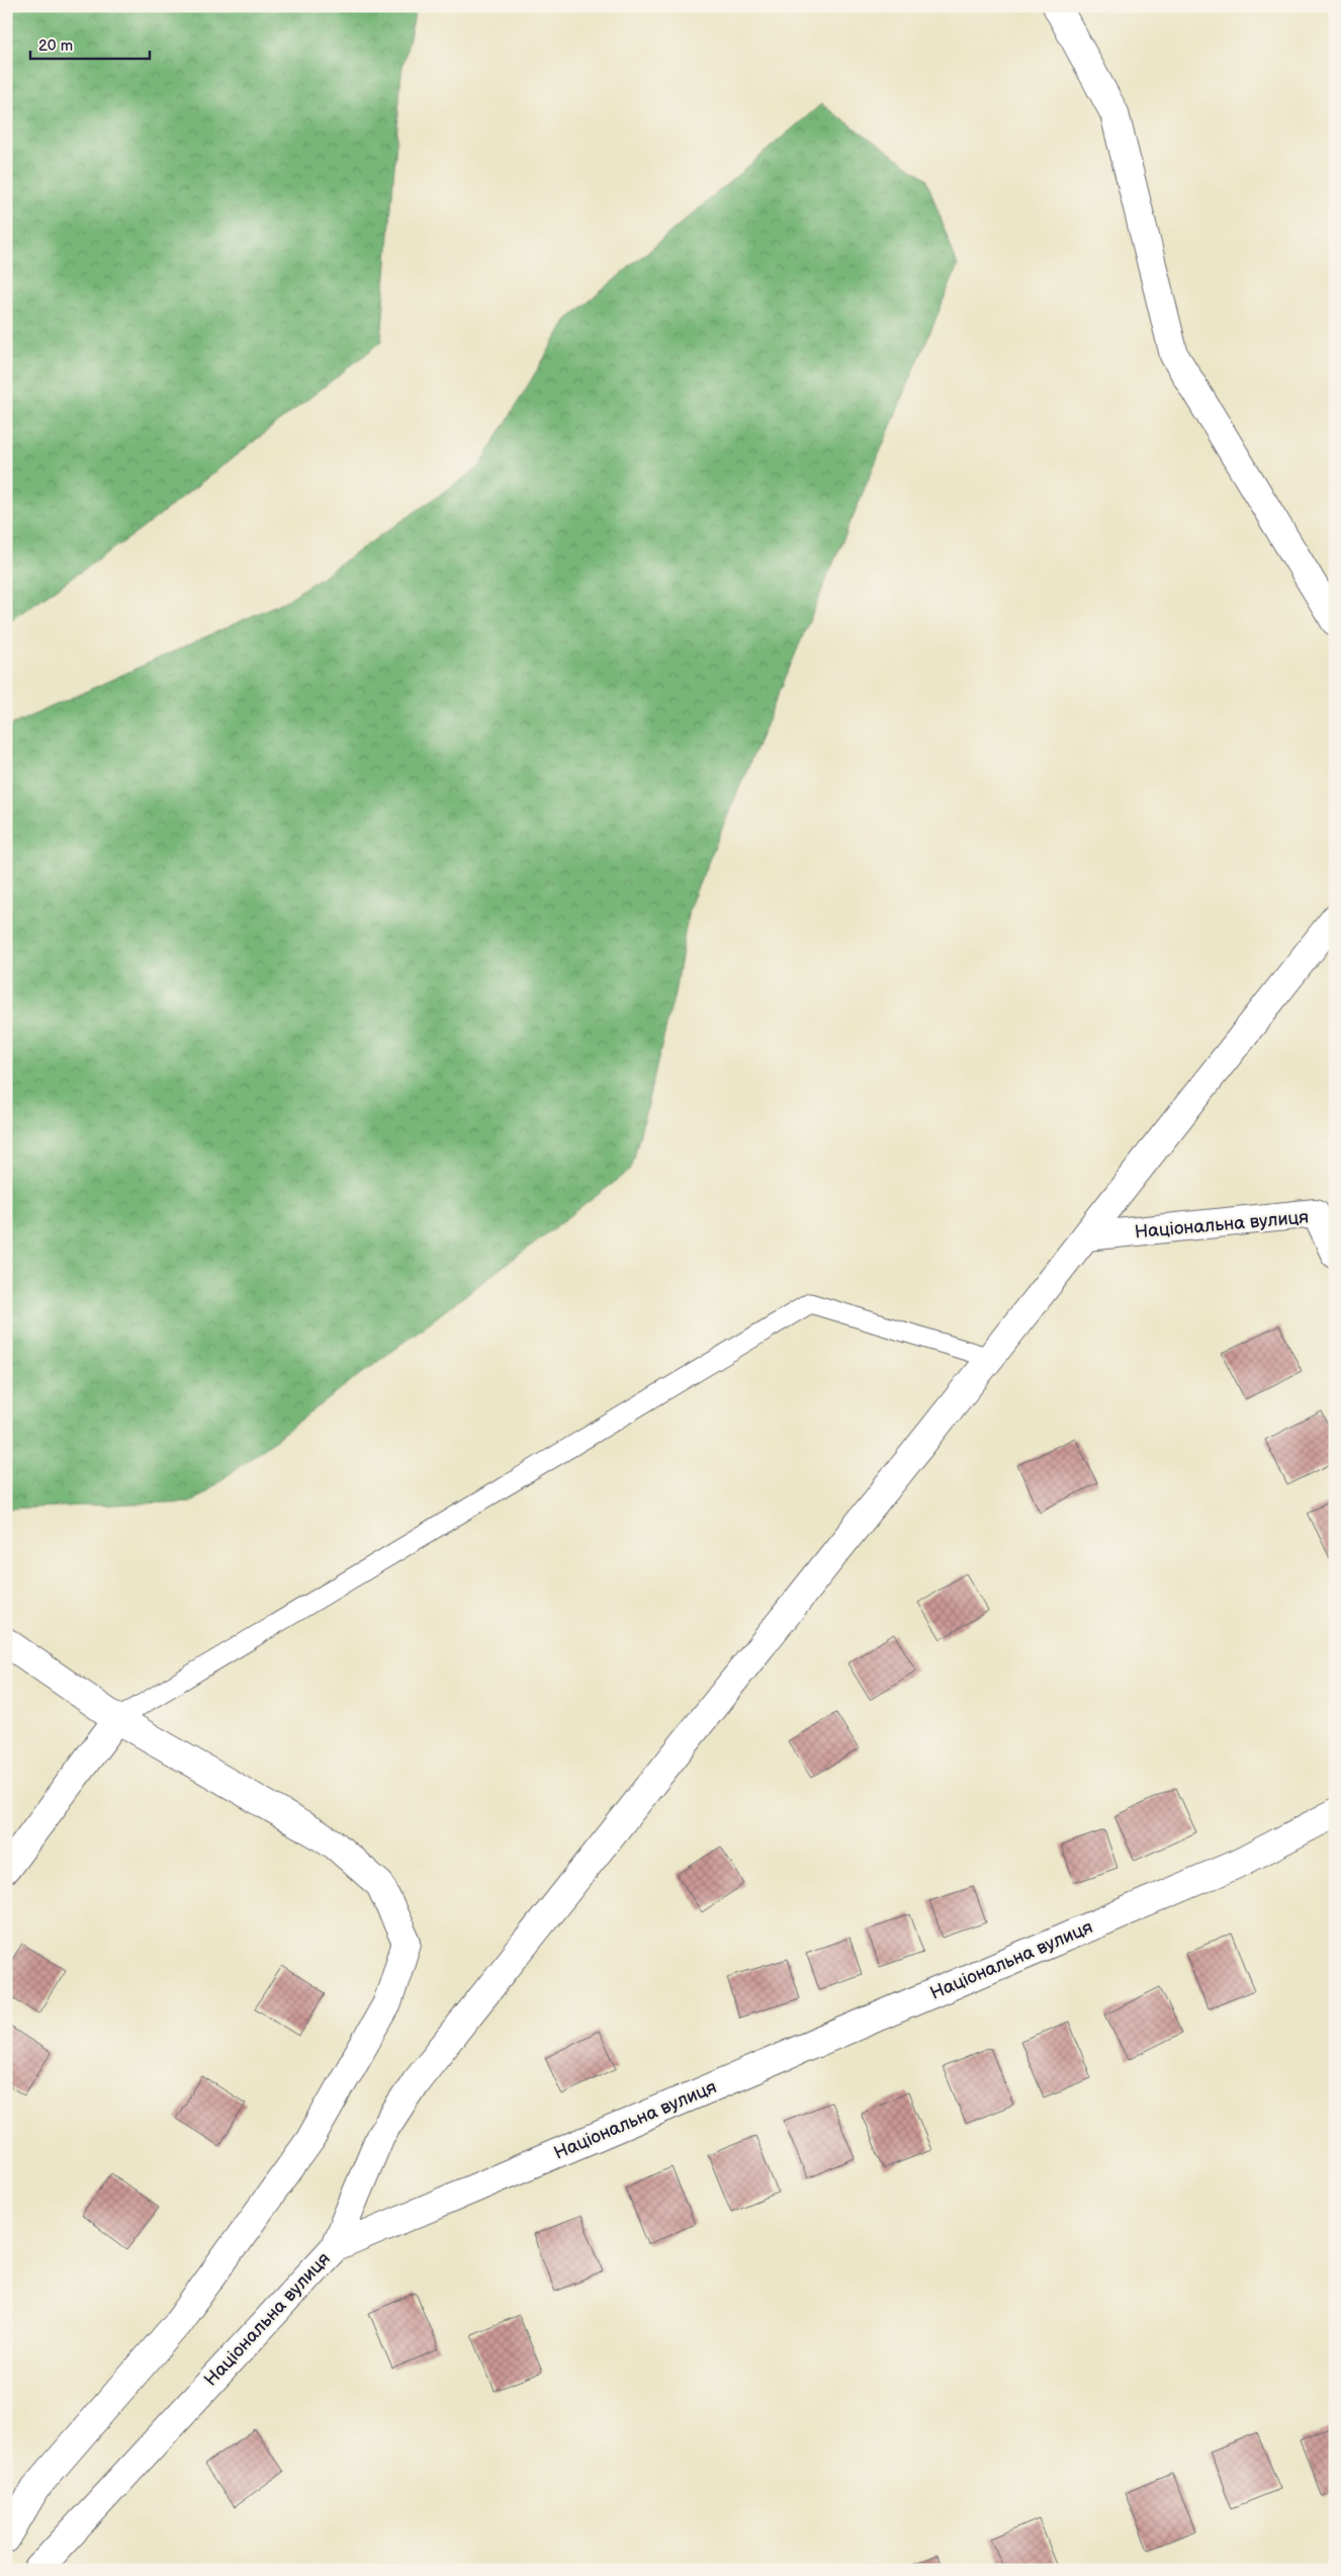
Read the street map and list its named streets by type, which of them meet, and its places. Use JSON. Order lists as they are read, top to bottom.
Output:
{
  "streets": {
    "street": ["Національна вулиця"]
  },
  "scale_bar": "20 m"
}
